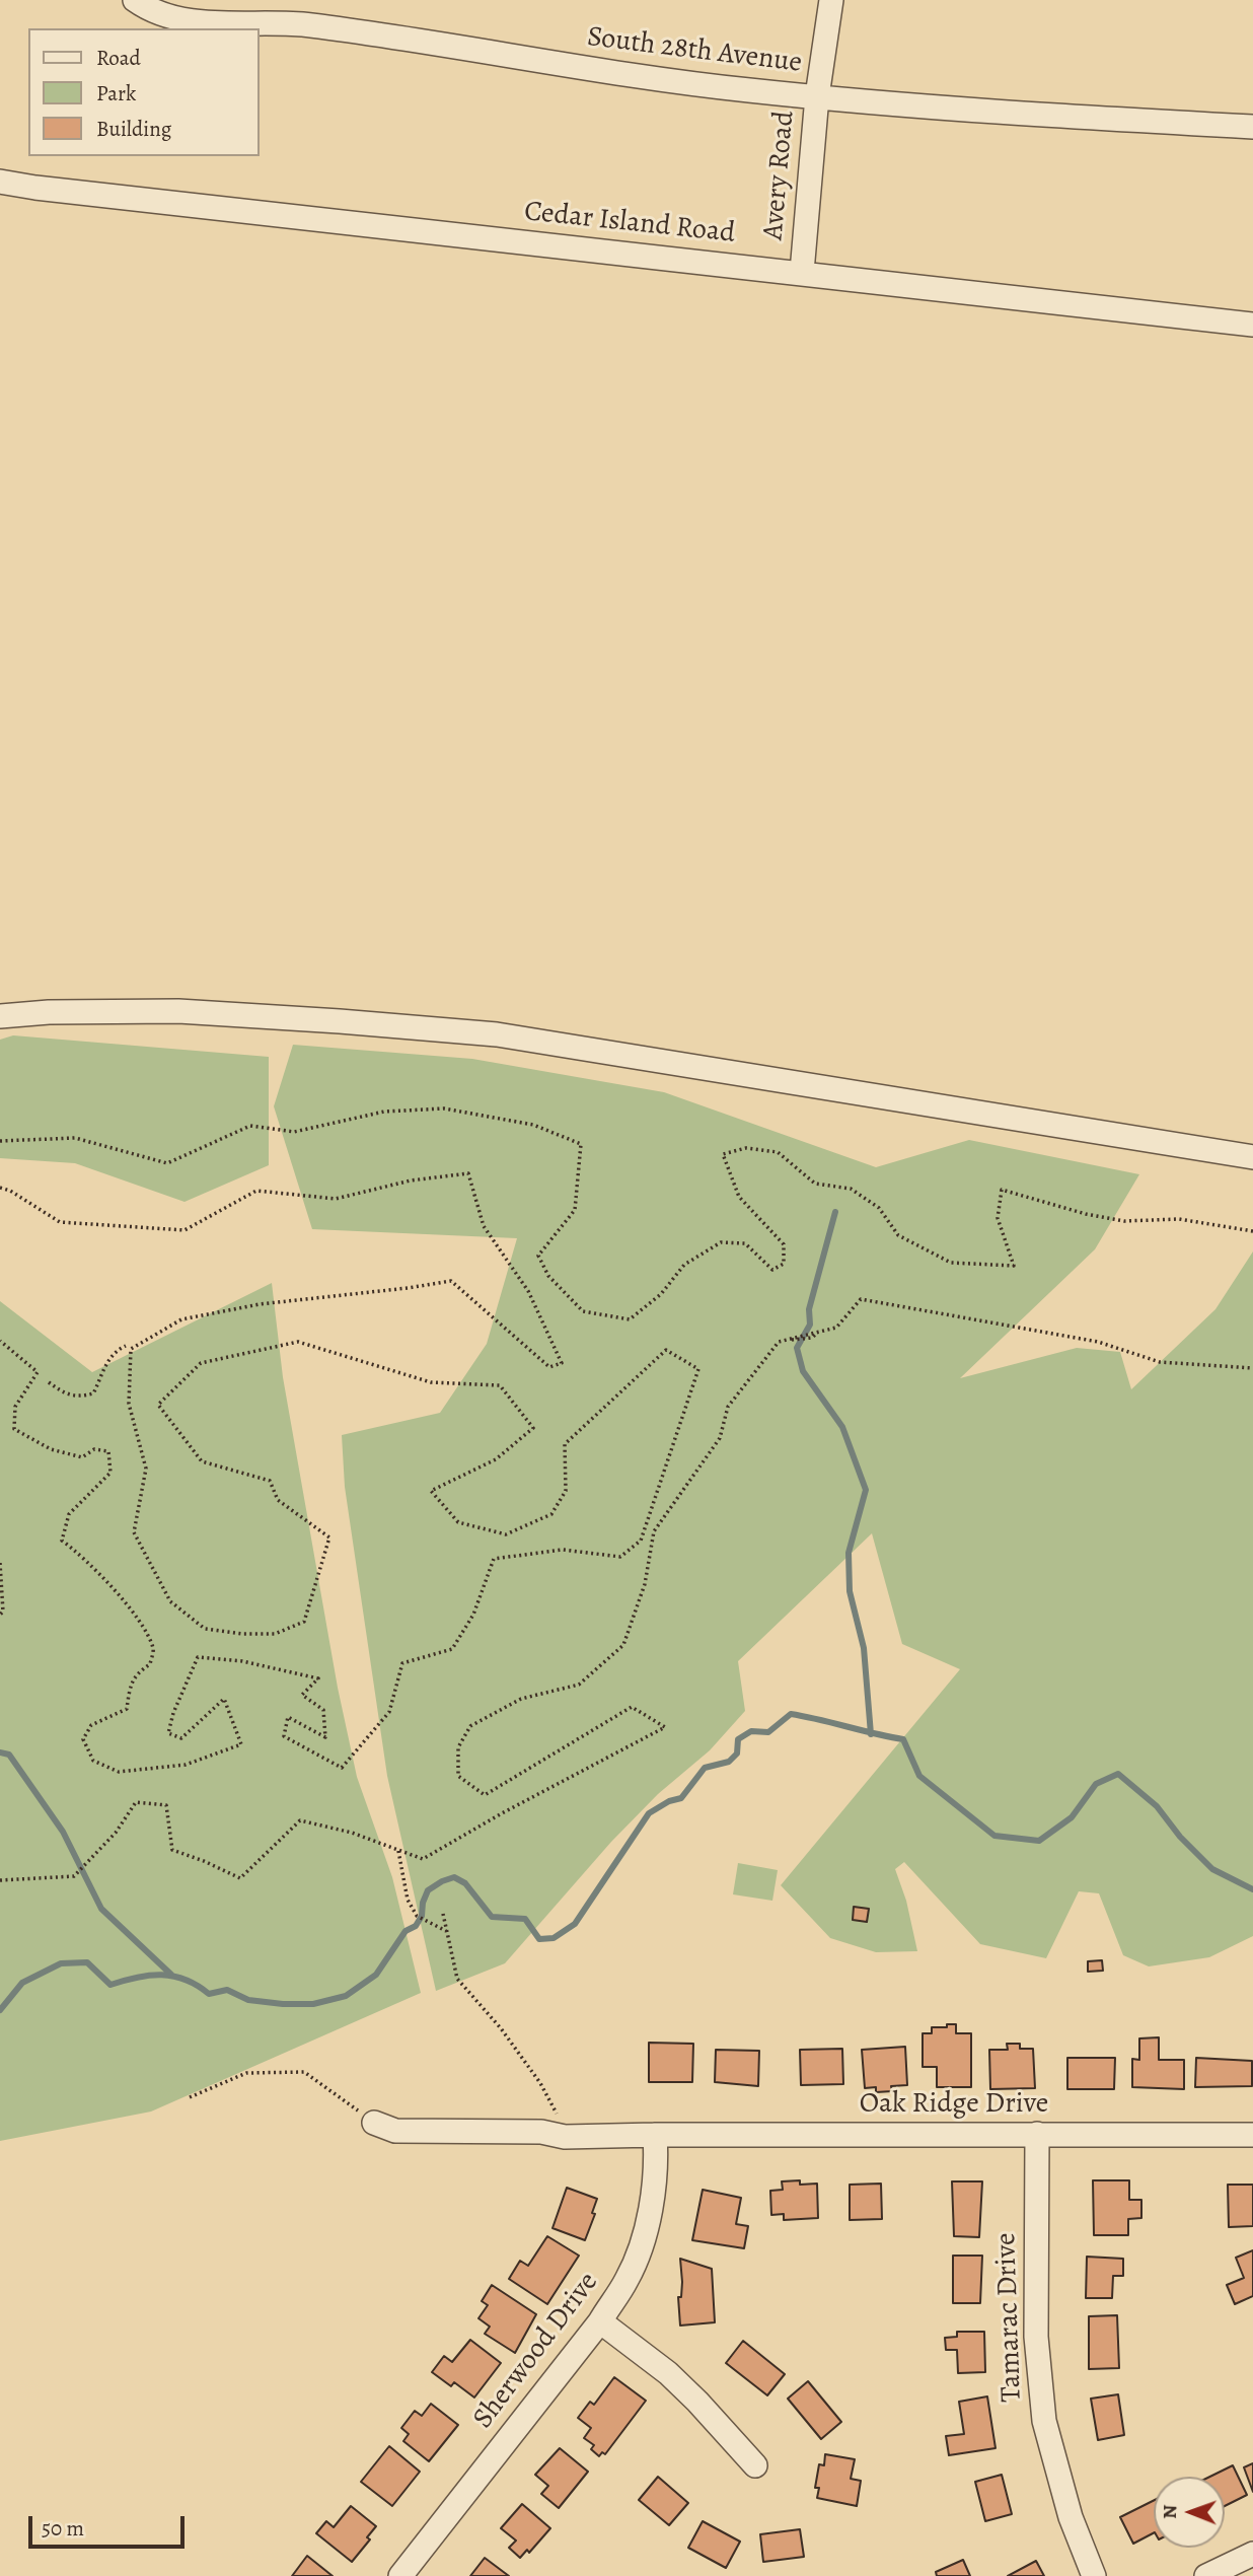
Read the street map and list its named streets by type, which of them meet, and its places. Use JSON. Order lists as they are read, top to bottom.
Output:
{
  "streets": {
    "street": [
      "South 28th Avenue",
      "Avery Road",
      "Cedar Island Road",
      "Oak Ridge Drive",
      "Tamarac Drive",
      "Sherwood Drive"
    ]
  },
  "crossings": [
    ["South 28th Avenue", "Avery Road"],
    ["Avery Road", "Cedar Island Road"],
    ["Oak Ridge Drive", "Tamarac Drive"],
    ["Oak Ridge Drive", "Sherwood Drive"]
  ],
  "legend": ["Road", "Park", "Building"],
  "scale_bar": "50 m",
  "north": "left"
}
